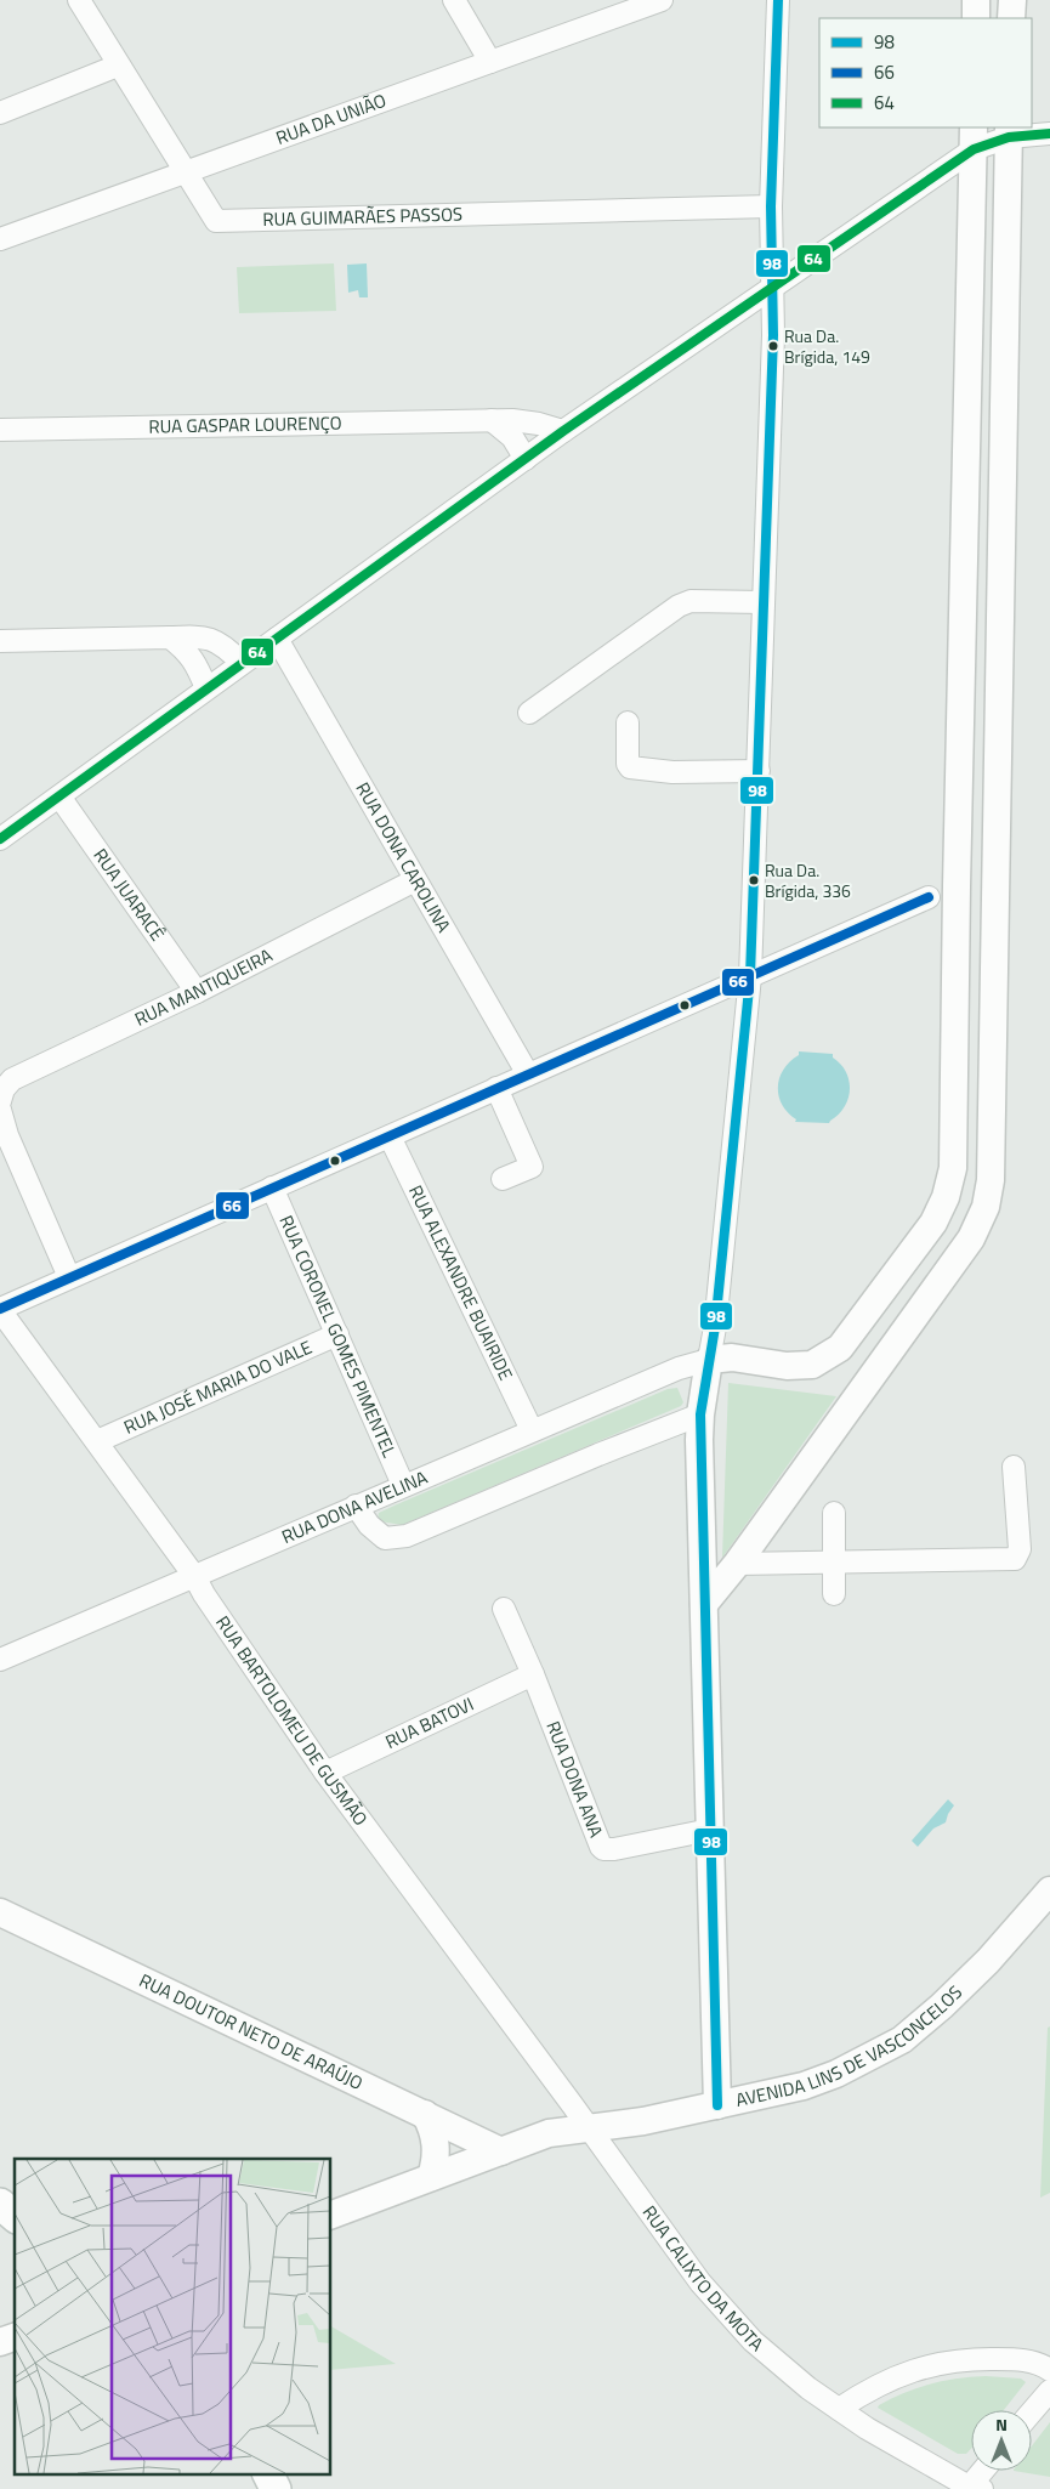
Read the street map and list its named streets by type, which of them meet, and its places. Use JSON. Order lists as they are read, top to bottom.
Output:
{
  "streets": {
    "street": [
      "RUA DA UNIÃO",
      "RUA GUIMARÃES PASSOS",
      "RUA GASPAR LOURENÇO",
      "RUA DONA CAROLINA",
      "RUA JUARACÊ",
      "RUA MANTIQUEIRA",
      "RUA ALEXANDRE BUAIRIDE",
      "RUA CORONEL GOMES PIMENTEL",
      "RUA JOSÉ MARIA DO VALE",
      "RUA DONA AVELINA",
      "RUA BARTOLOMEU DE GUSMÃO",
      "RUA BATOVI",
      "RUA DONA ANA",
      "RUA DOUTOR NETO DE ARAÚJO",
      "AVENIDA LINS DE VASCONCELOS",
      "RUA CALIXTO DA MOTA"
    ]
  },
  "crossings": [
    ["RUA DA UNIÃO", "RUA GUIMARÃES PASSOS"],
    ["RUA DONA CAROLINA", "RUA MANTIQUEIRA"],
    ["RUA JUARACÊ", "RUA MANTIQUEIRA"],
    ["RUA ALEXANDRE BUAIRIDE", "RUA DONA AVELINA"],
    ["RUA CORONEL GOMES PIMENTEL", "RUA JOSÉ MARIA DO VALE"],
    ["RUA CORONEL GOMES PIMENTEL", "RUA DONA AVELINA"],
    ["RUA JOSÉ MARIA DO VALE", "RUA BARTOLOMEU DE GUSMÃO"],
    ["RUA DONA AVELINA", "RUA BARTOLOMEU DE GUSMÃO"],
    ["RUA BARTOLOMEU DE GUSMÃO", "RUA BATOVI"],
    ["RUA BARTOLOMEU DE GUSMÃO", "AVENIDA LINS DE VASCONCELOS"],
    ["RUA BARTOLOMEU DE GUSMÃO", "RUA CALIXTO DA MOTA"],
    ["RUA BATOVI", "RUA DONA ANA"],
    ["RUA DOUTOR NETO DE ARAÚJO", "AVENIDA LINS DE VASCONCELOS"],
    ["AVENIDA LINS DE VASCONCELOS", "RUA CALIXTO DA MOTA"]
  ],
  "places": ["Rua Da. Brígida, 149", "Rua Da. Brígida, 336"],
  "lines": ["transit line 98", "transit line 64", "transit line 66"],
  "legend": ["98", "66", "64"],
  "north": "top"
}
